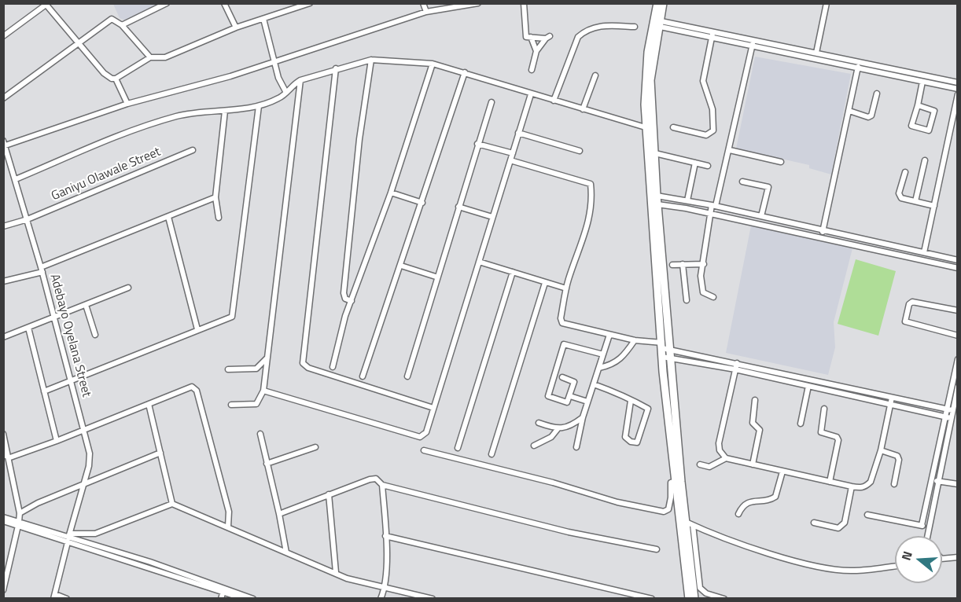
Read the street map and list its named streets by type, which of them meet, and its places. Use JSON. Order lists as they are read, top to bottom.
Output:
{
  "streets": {
    "street": ["Ganiyu Olawale Street", "Adebayo Oyelana Street"]
  },
  "crossings": [
    ["Ganiyu Olawale Street", "Adebayo Oyelana Street"]
  ],
  "north": "left"
}
